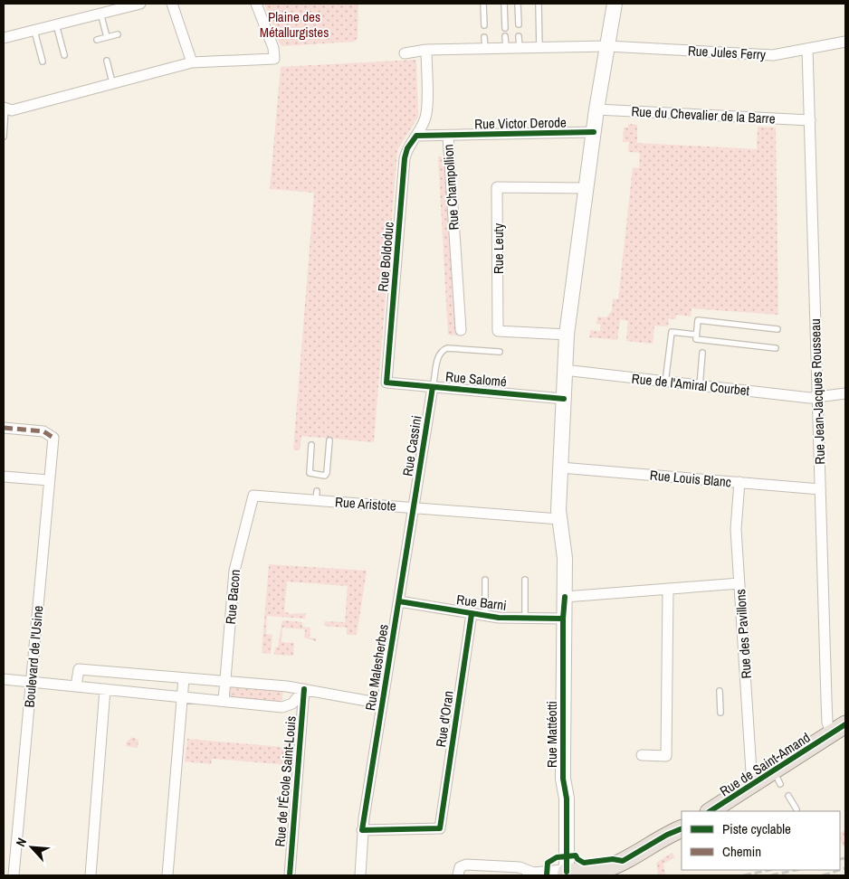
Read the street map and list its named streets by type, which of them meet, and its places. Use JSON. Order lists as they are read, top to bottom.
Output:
{
  "streets": {
    "main road": ["Rue de Saint-Amand"],
    "street": [
      "Rue Jules Ferry",
      "Rue du Chevalier de la Barre",
      "Rue Victor Derode",
      "Rue Champollion",
      "Rue Leuty",
      "Rue Boldoduc",
      "Rue Salomé",
      "Rue de l'Amiral Courbet",
      "Rue Jean-Jacques Rousseau",
      "Rue Cassini",
      "Rue Louis Blanc",
      "Rue Aristote",
      "Rue Bacon",
      "Rue Barni",
      "Rue des Pavillons",
      "Boulevard de l'Usine",
      "Rue Malesherbes",
      "Rue d'Oran",
      "Rue Mattéotti",
      "Rue de l'École Saint-Louis"
    ]
  },
  "crossings": [
    ["Rue Jules Ferry", "Rue Jean-Jacques Rousseau"],
    ["Rue Jules Ferry", "Rue Mattéotti"],
    ["Rue du Chevalier de la Barre", "Rue Jean-Jacques Rousseau"],
    ["Rue du Chevalier de la Barre", "Rue Mattéotti"],
    ["Rue Victor Derode", "Rue Champollion"],
    ["Rue Victor Derode", "Rue Mattéotti"],
    ["Rue Champollion", "Rue Boldoduc"],
    ["Rue Leuty", "Rue Mattéotti"],
    ["Rue Boldoduc", "Rue Salomé"],
    ["Rue Salomé", "Rue Cassini"],
    ["Rue Salomé", "Rue Mattéotti"],
    ["Rue de l'Amiral Courbet", "Rue Jean-Jacques Rousseau"],
    ["Rue de l'Amiral Courbet", "Rue Mattéotti"],
    ["Rue Jean-Jacques Rousseau", "Rue Louis Blanc"],
    ["Rue Jean-Jacques Rousseau", "Rue de Saint-Amand"],
    ["Rue Cassini", "Rue Aristote"],
    ["Rue Cassini", "Rue Malesherbes"],
    ["Rue Louis Blanc", "Rue des Pavillons"],
    ["Rue Louis Blanc", "Rue Mattéotti"],
    ["Rue Aristote", "Rue Bacon"],
    ["Rue Aristote", "Rue Malesherbes"],
    ["Rue Aristote", "Rue Mattéotti"],
    ["Rue Barni", "Rue Malesherbes"],
    ["Rue Barni", "Rue d'Oran"],
    ["Rue Barni", "Rue Mattéotti"],
    ["Rue des Pavillons", "Rue de Saint-Amand"],
    ["Rue Malesherbes", "Rue d'Oran"]
  ],
  "parks": ["Plaine des Métallurgistes"],
  "legend": ["Piste cyclable", "Chemin"],
  "north": "top left"
}
